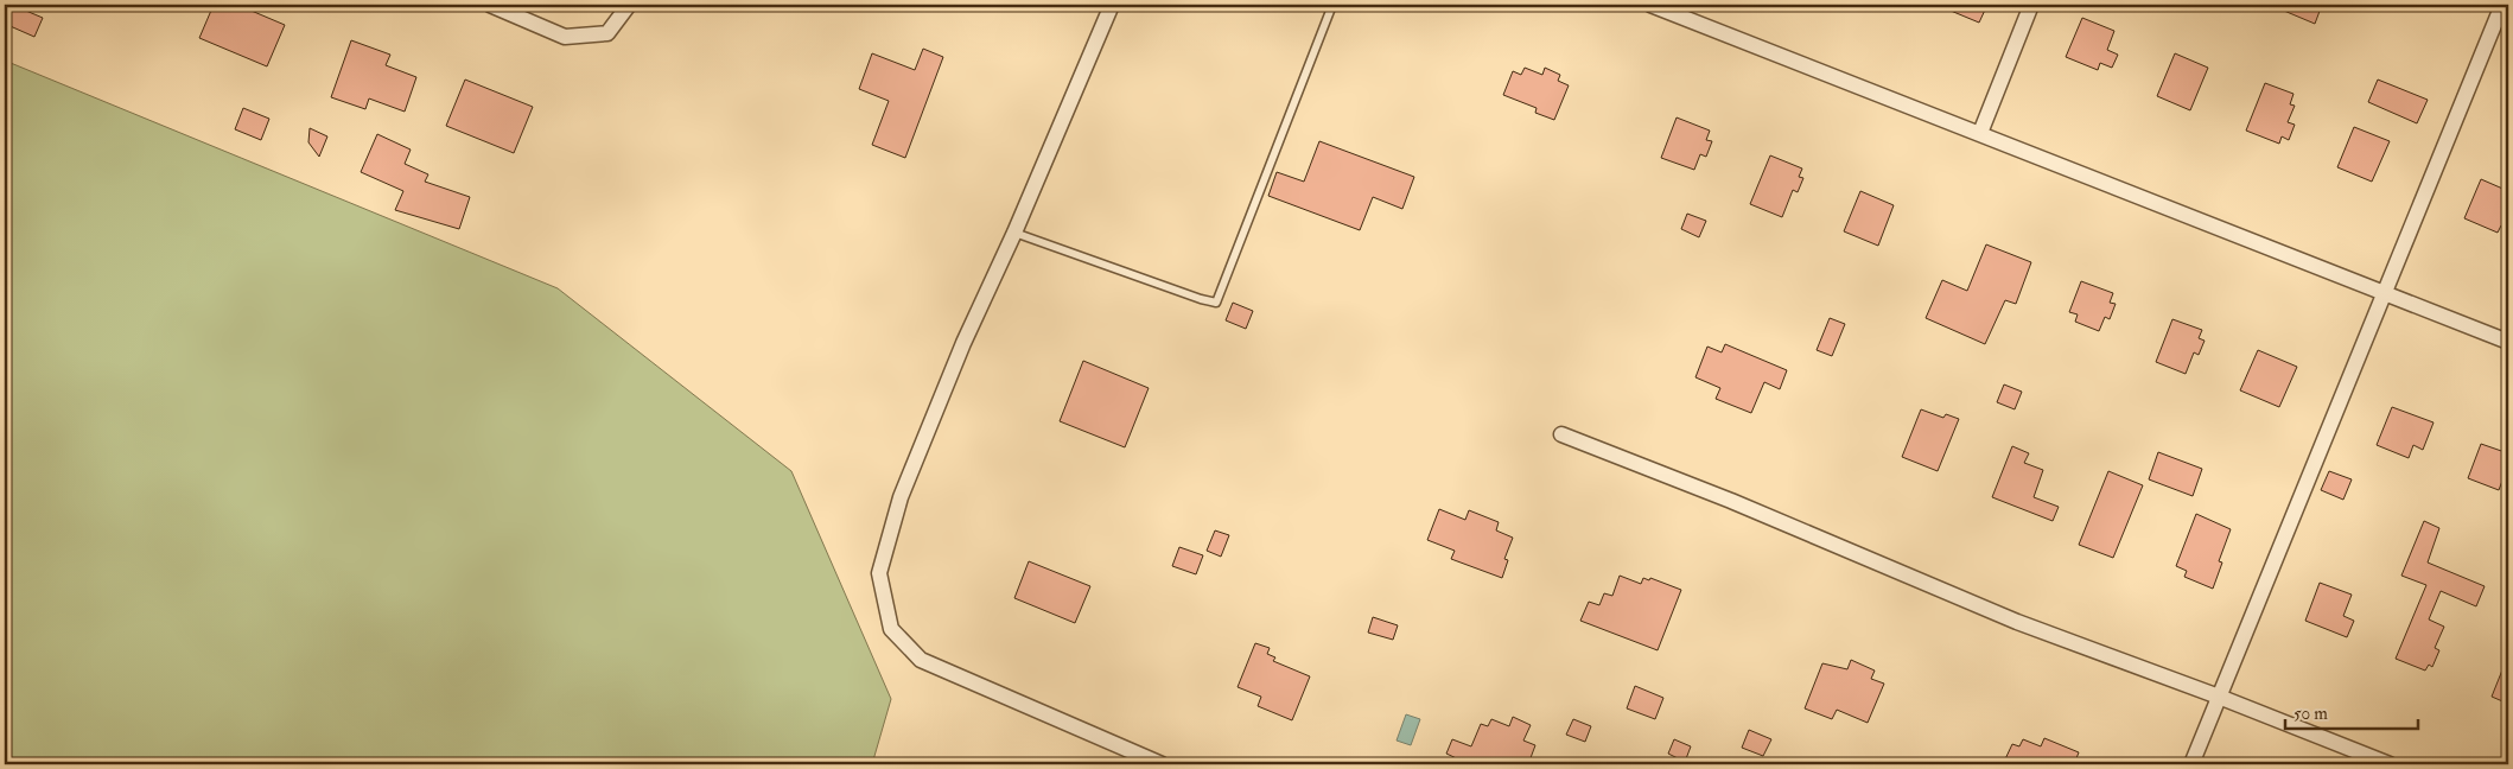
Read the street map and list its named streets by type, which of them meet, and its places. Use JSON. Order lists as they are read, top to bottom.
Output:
{
  "scale_bar": "50 m"
}
